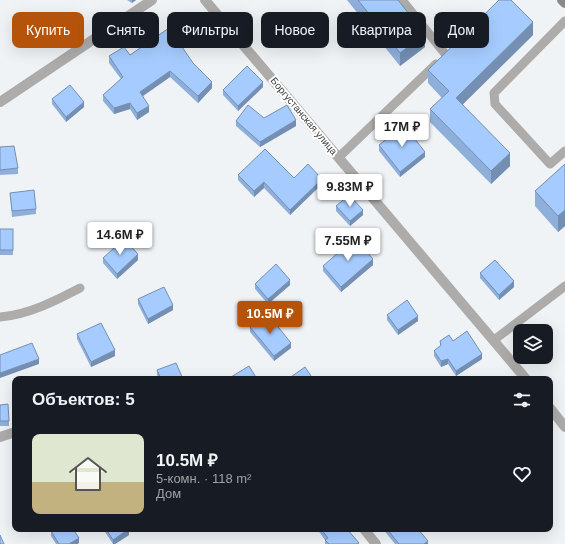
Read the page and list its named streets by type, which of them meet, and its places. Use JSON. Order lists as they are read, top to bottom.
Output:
{
  "streets": {
    "street": ["Боргустанская улица"]
  },
  "page": {
    "chip": [
      "Купить",
      "Снять",
      "Фильтры",
      "Новое",
      "Квартира",
      "Дом"
    ],
    "price": [
      "17M ₽",
      "9.83M ₽",
      "14.6M ₽",
      "7.55M ₽",
      "10.5M ₽"
    ],
    "heading": "Объектов: 5",
    "list": [
      {
        "name": "10.5M ₽",
        "note": "5-комн. · 118 m² · Дом"
      }
    ]
  }
}
